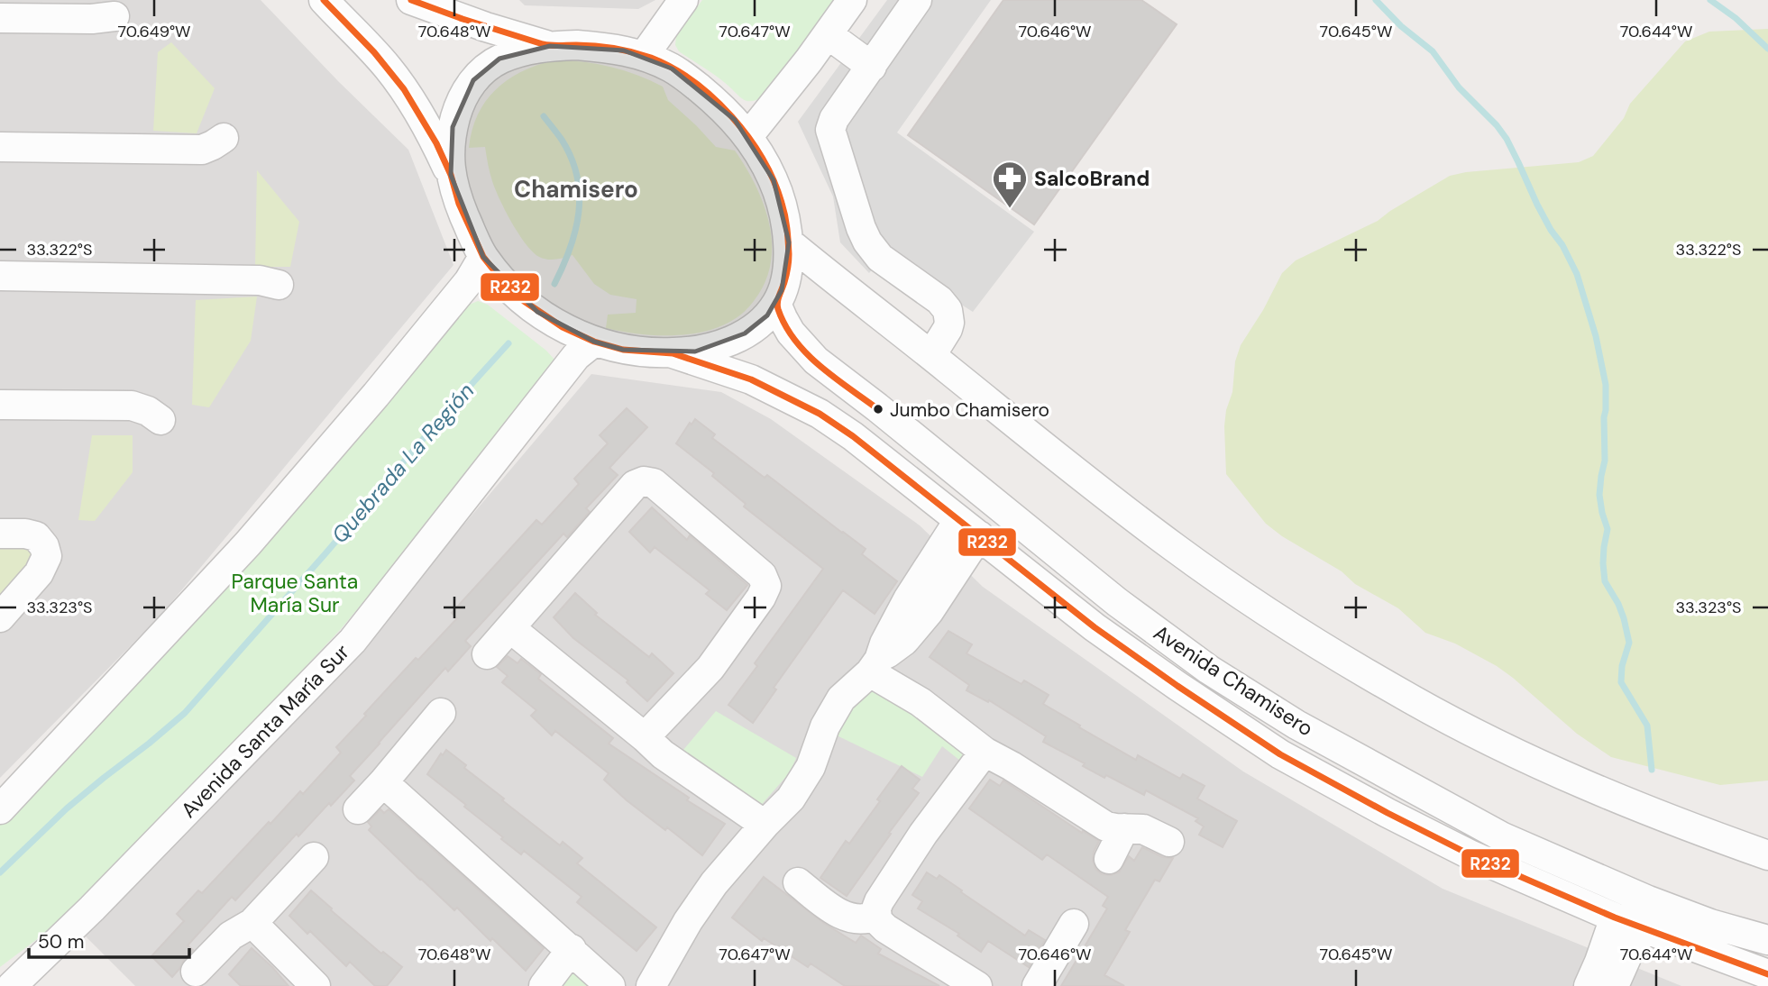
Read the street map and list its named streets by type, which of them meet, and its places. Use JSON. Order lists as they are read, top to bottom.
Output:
{
  "streets": {
    "street": ["Avenida Chamisero", "Avenida Santa María Sur"]
  },
  "districts": ["Chamisero"],
  "water": ["Quebrada La Región"],
  "parks": ["Parque Santa María Sur"],
  "places": {
    "pharmacy": ["SalcoBrand"],
    "other": ["Jumbo Chamisero"]
  },
  "lines": ["transit line R232"],
  "scale_bar": "50 m",
  "coordinates": [
    "70.649°W",
    "70.648°W",
    "70.647°W",
    "70.646°W",
    "70.645°W",
    "70.644°W",
    "33.322°S",
    "33.323°S"
  ]
}
